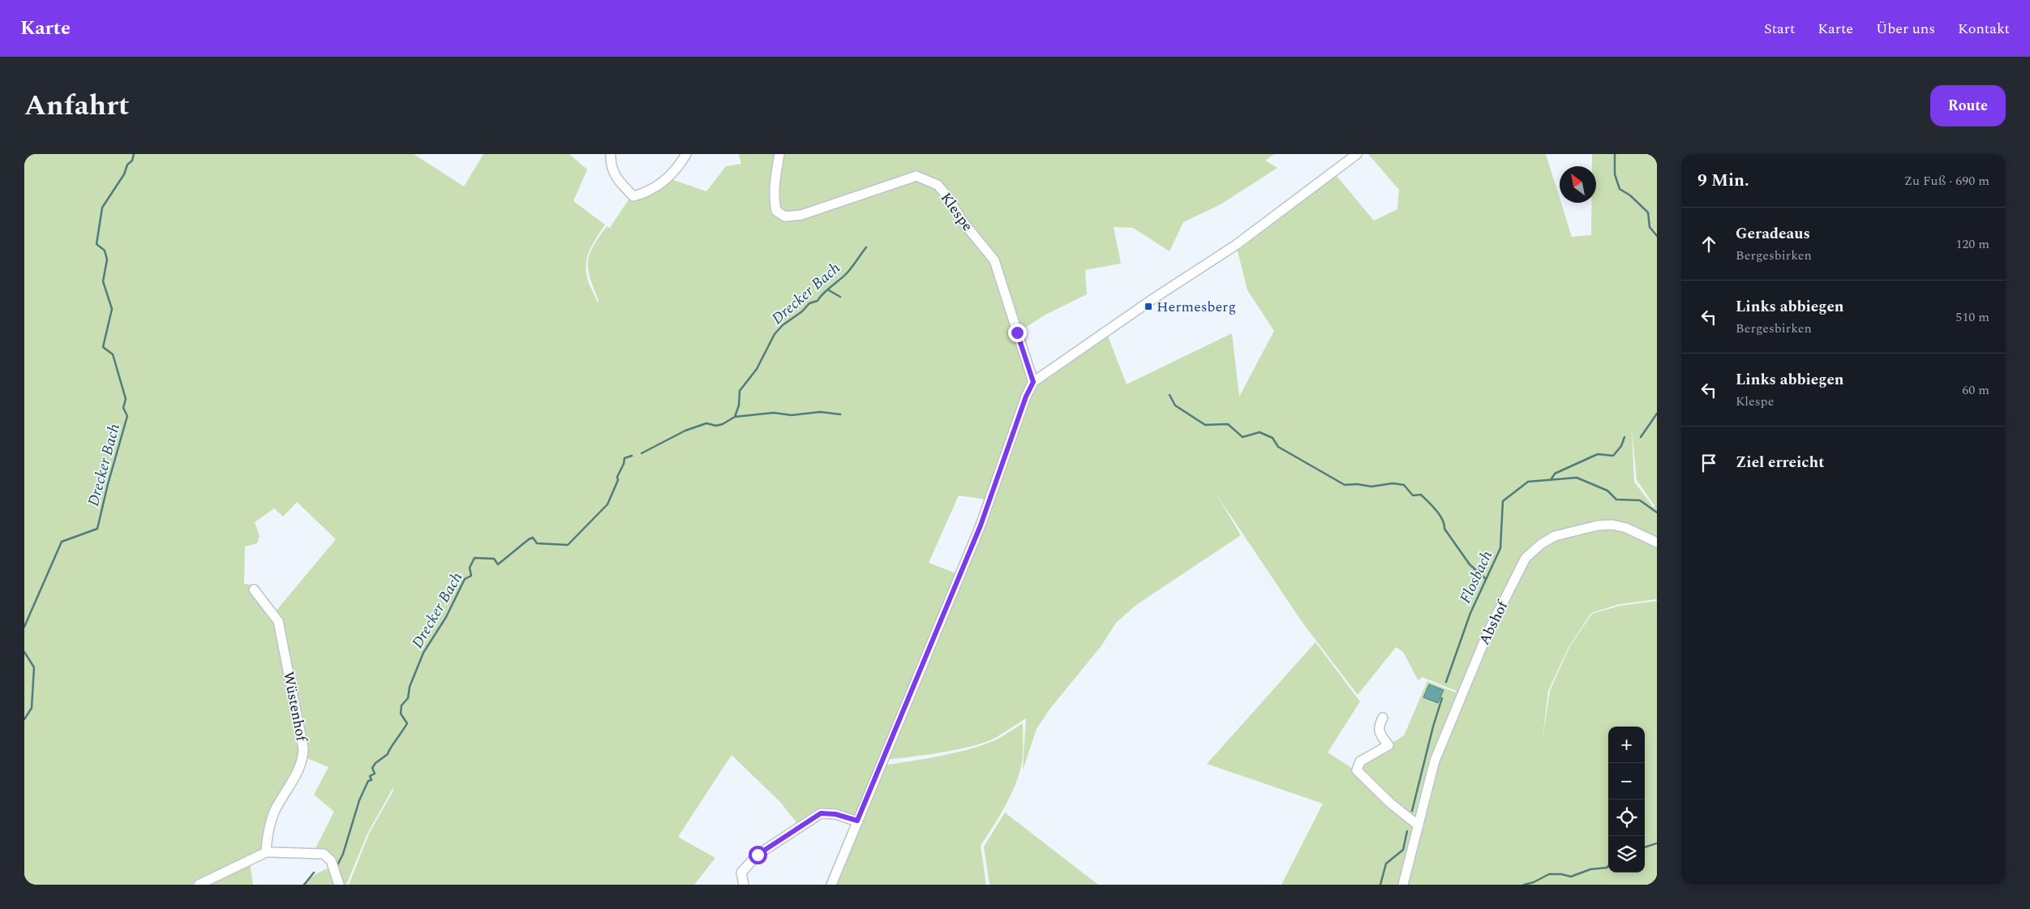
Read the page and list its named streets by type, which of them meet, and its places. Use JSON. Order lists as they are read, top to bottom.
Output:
{
  "streets": {
    "street": ["Klespe", "Abshof", "Wüstenhof"]
  },
  "water": ["Drecker Bach", "Flosbach"],
  "places": {
    "transit": ["Hermesberg"]
  },
  "north": "top left",
  "page": {
    "header": "Karte",
    "nav": [
      "Start",
      "Karte",
      "Über uns",
      "Kontakt"
    ],
    "title": "Anfahrt",
    "buttons": "Route",
    "heading": ["9 Min.", "Zu Fuß · 690 m"],
    "list": [
      ["Geradeaus", "Bergesbirken", "120 m"],
      ["Links abbiegen", "Bergesbirken", "510 m"],
      ["Links abbiegen", "Klespe", "60 m"],
      "Ziel erreicht"
    ],
    "map_buttons": ["+", "−"]
  }
}
